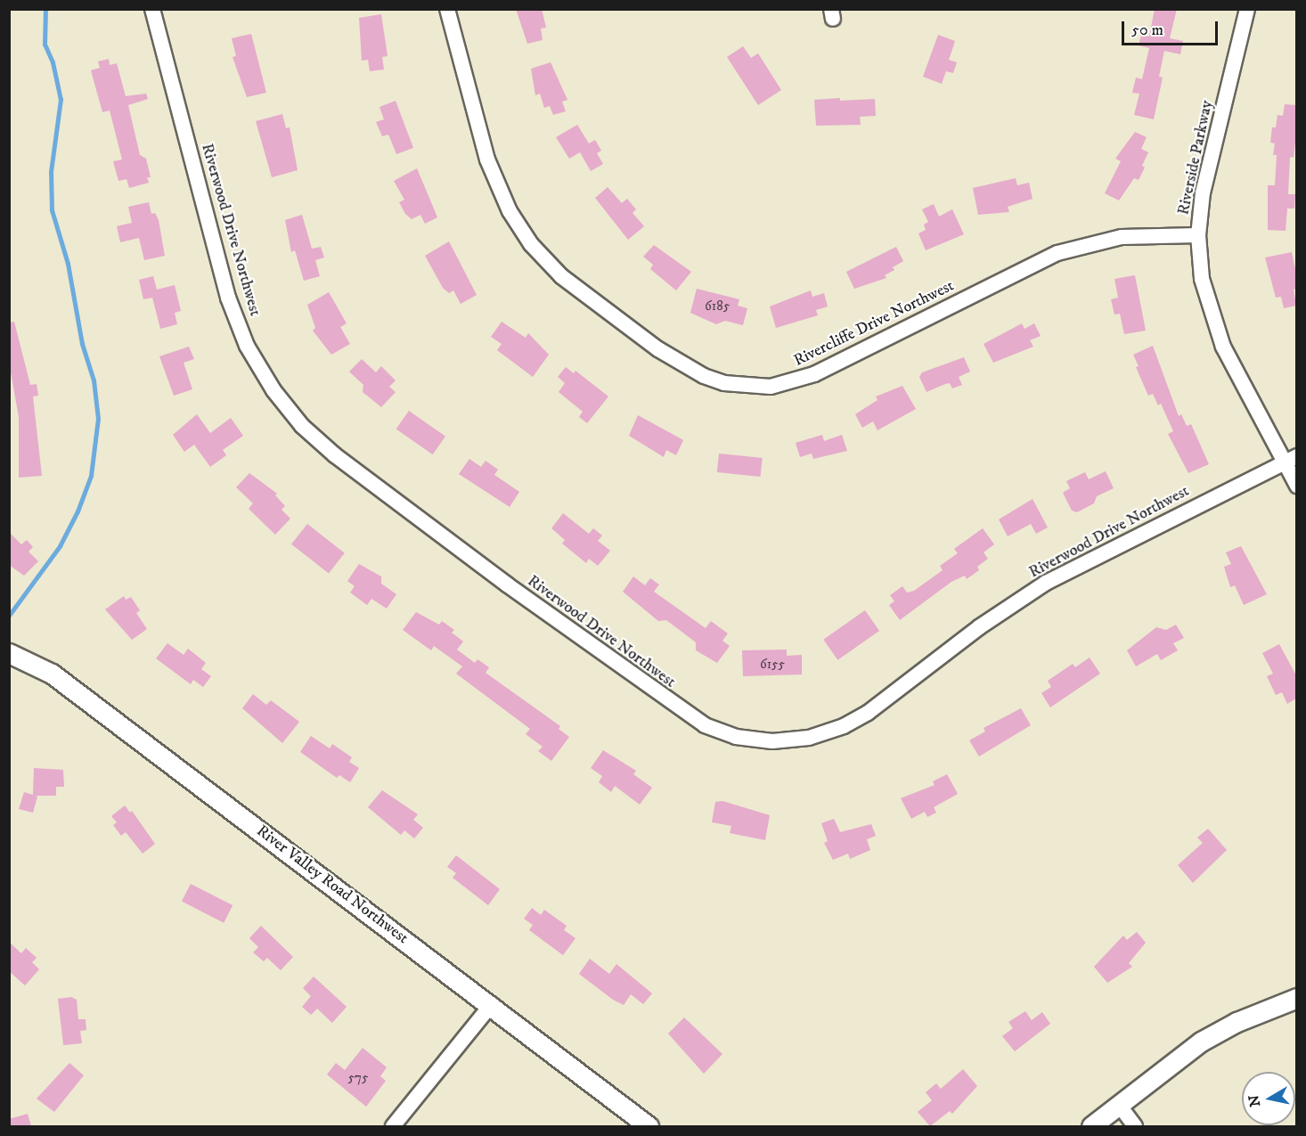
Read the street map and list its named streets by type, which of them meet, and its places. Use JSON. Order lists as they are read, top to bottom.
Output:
{
  "streets": {
    "street": [
      "Riverside Parkway",
      "Riverwood Drive Northwest",
      "Rivercliffe Drive Northwest",
      "River Valley Road Northwest"
    ]
  },
  "crossings": [
    ["Riverside Parkway", "Riverwood Drive Northwest"],
    ["Riverside Parkway", "Rivercliffe Drive Northwest"]
  ],
  "house_numbers": ["6185", "6155", "575"],
  "scale_bar": "50 m",
  "north": "left"
}
